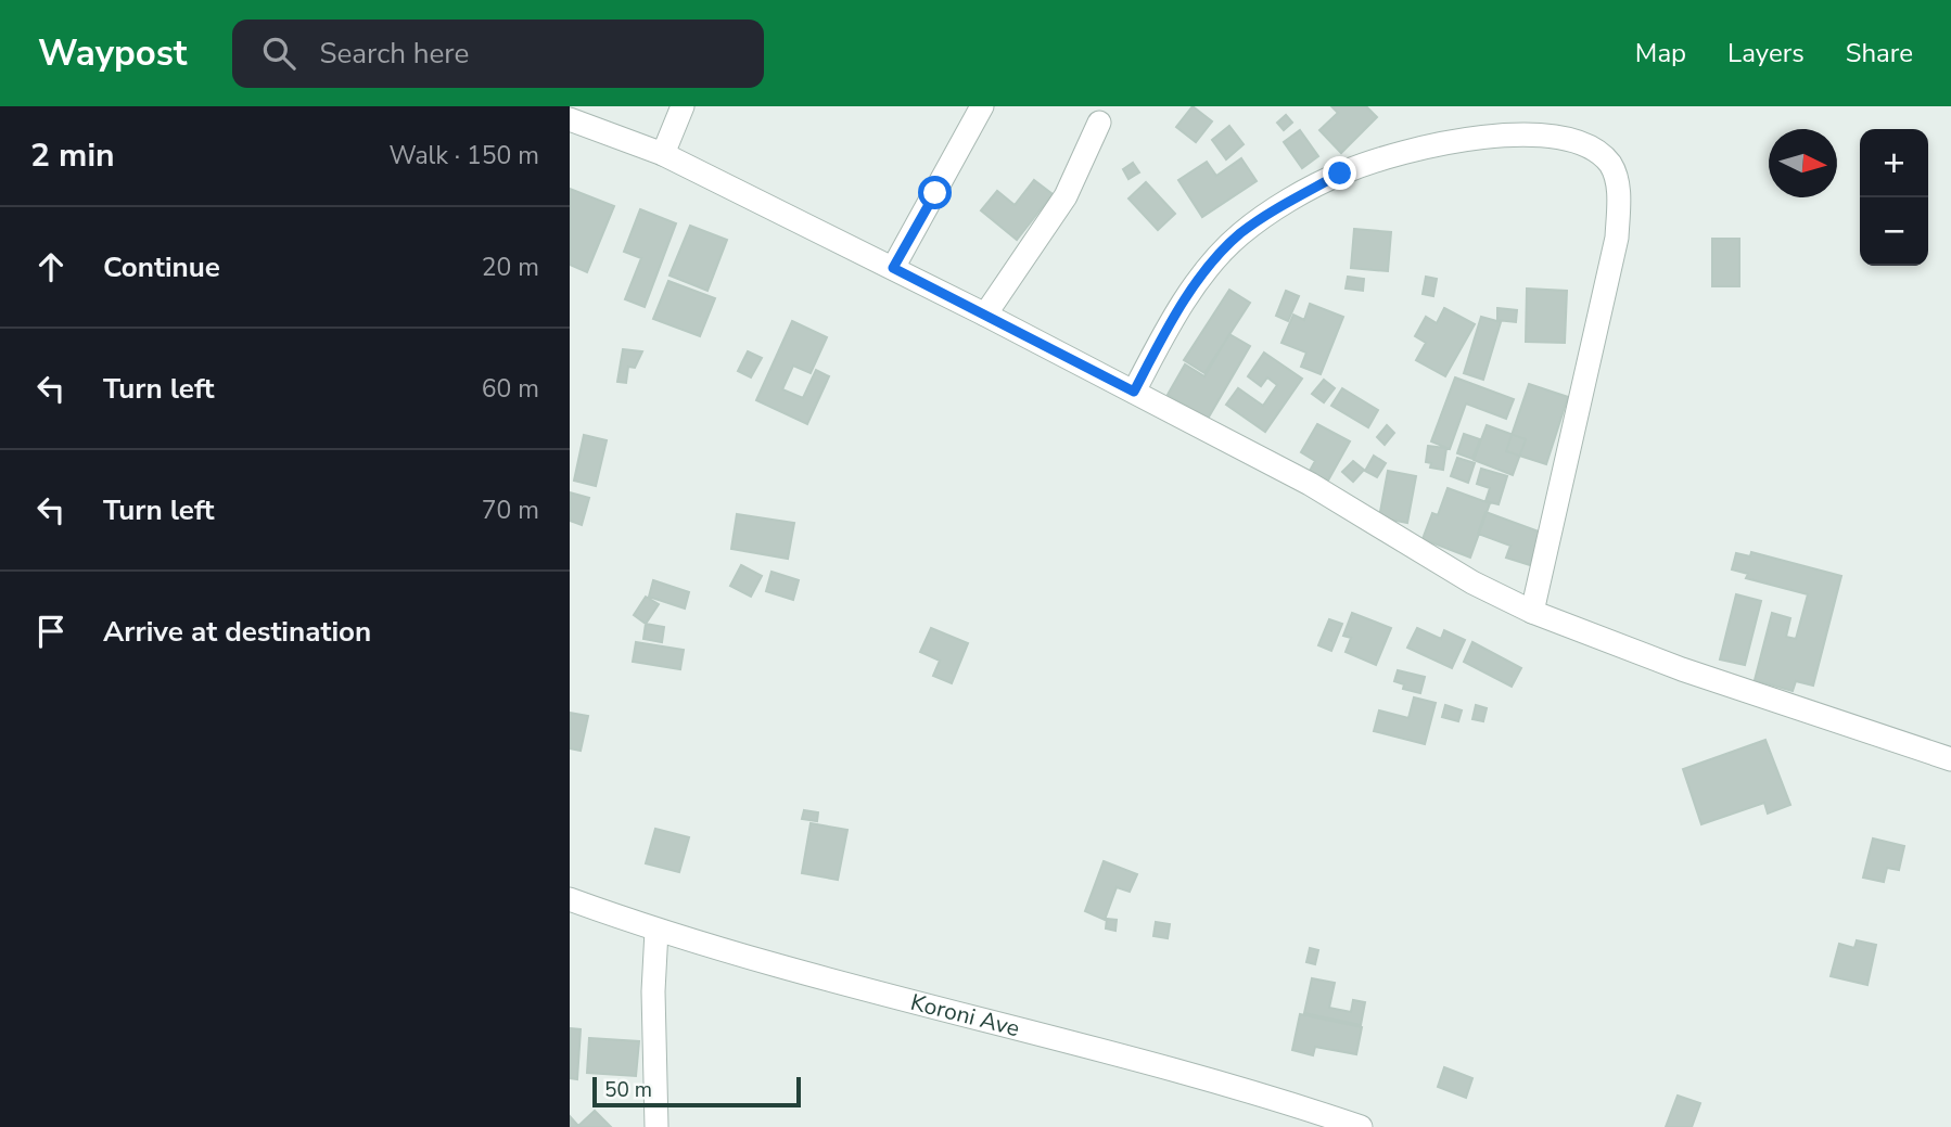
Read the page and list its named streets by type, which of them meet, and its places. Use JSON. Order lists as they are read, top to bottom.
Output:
{
  "streets": {
    "street": ["Koroni Ave"]
  },
  "scale_bar": "50 m",
  "north": "right",
  "page": {
    "header": "Waypost",
    "search": "Search here",
    "nav": ["Map", "Layers", "Share"],
    "heading": ["2 min", "Walk · 150 m"],
    "map_buttons": ["+", "−"],
    "list": [
      ["Continue", "20 m"],
      ["Turn left", "60 m"],
      ["Turn left", "70 m"],
      "Arrive at destination"
    ],
    "scale": "50 m"
  }
}
